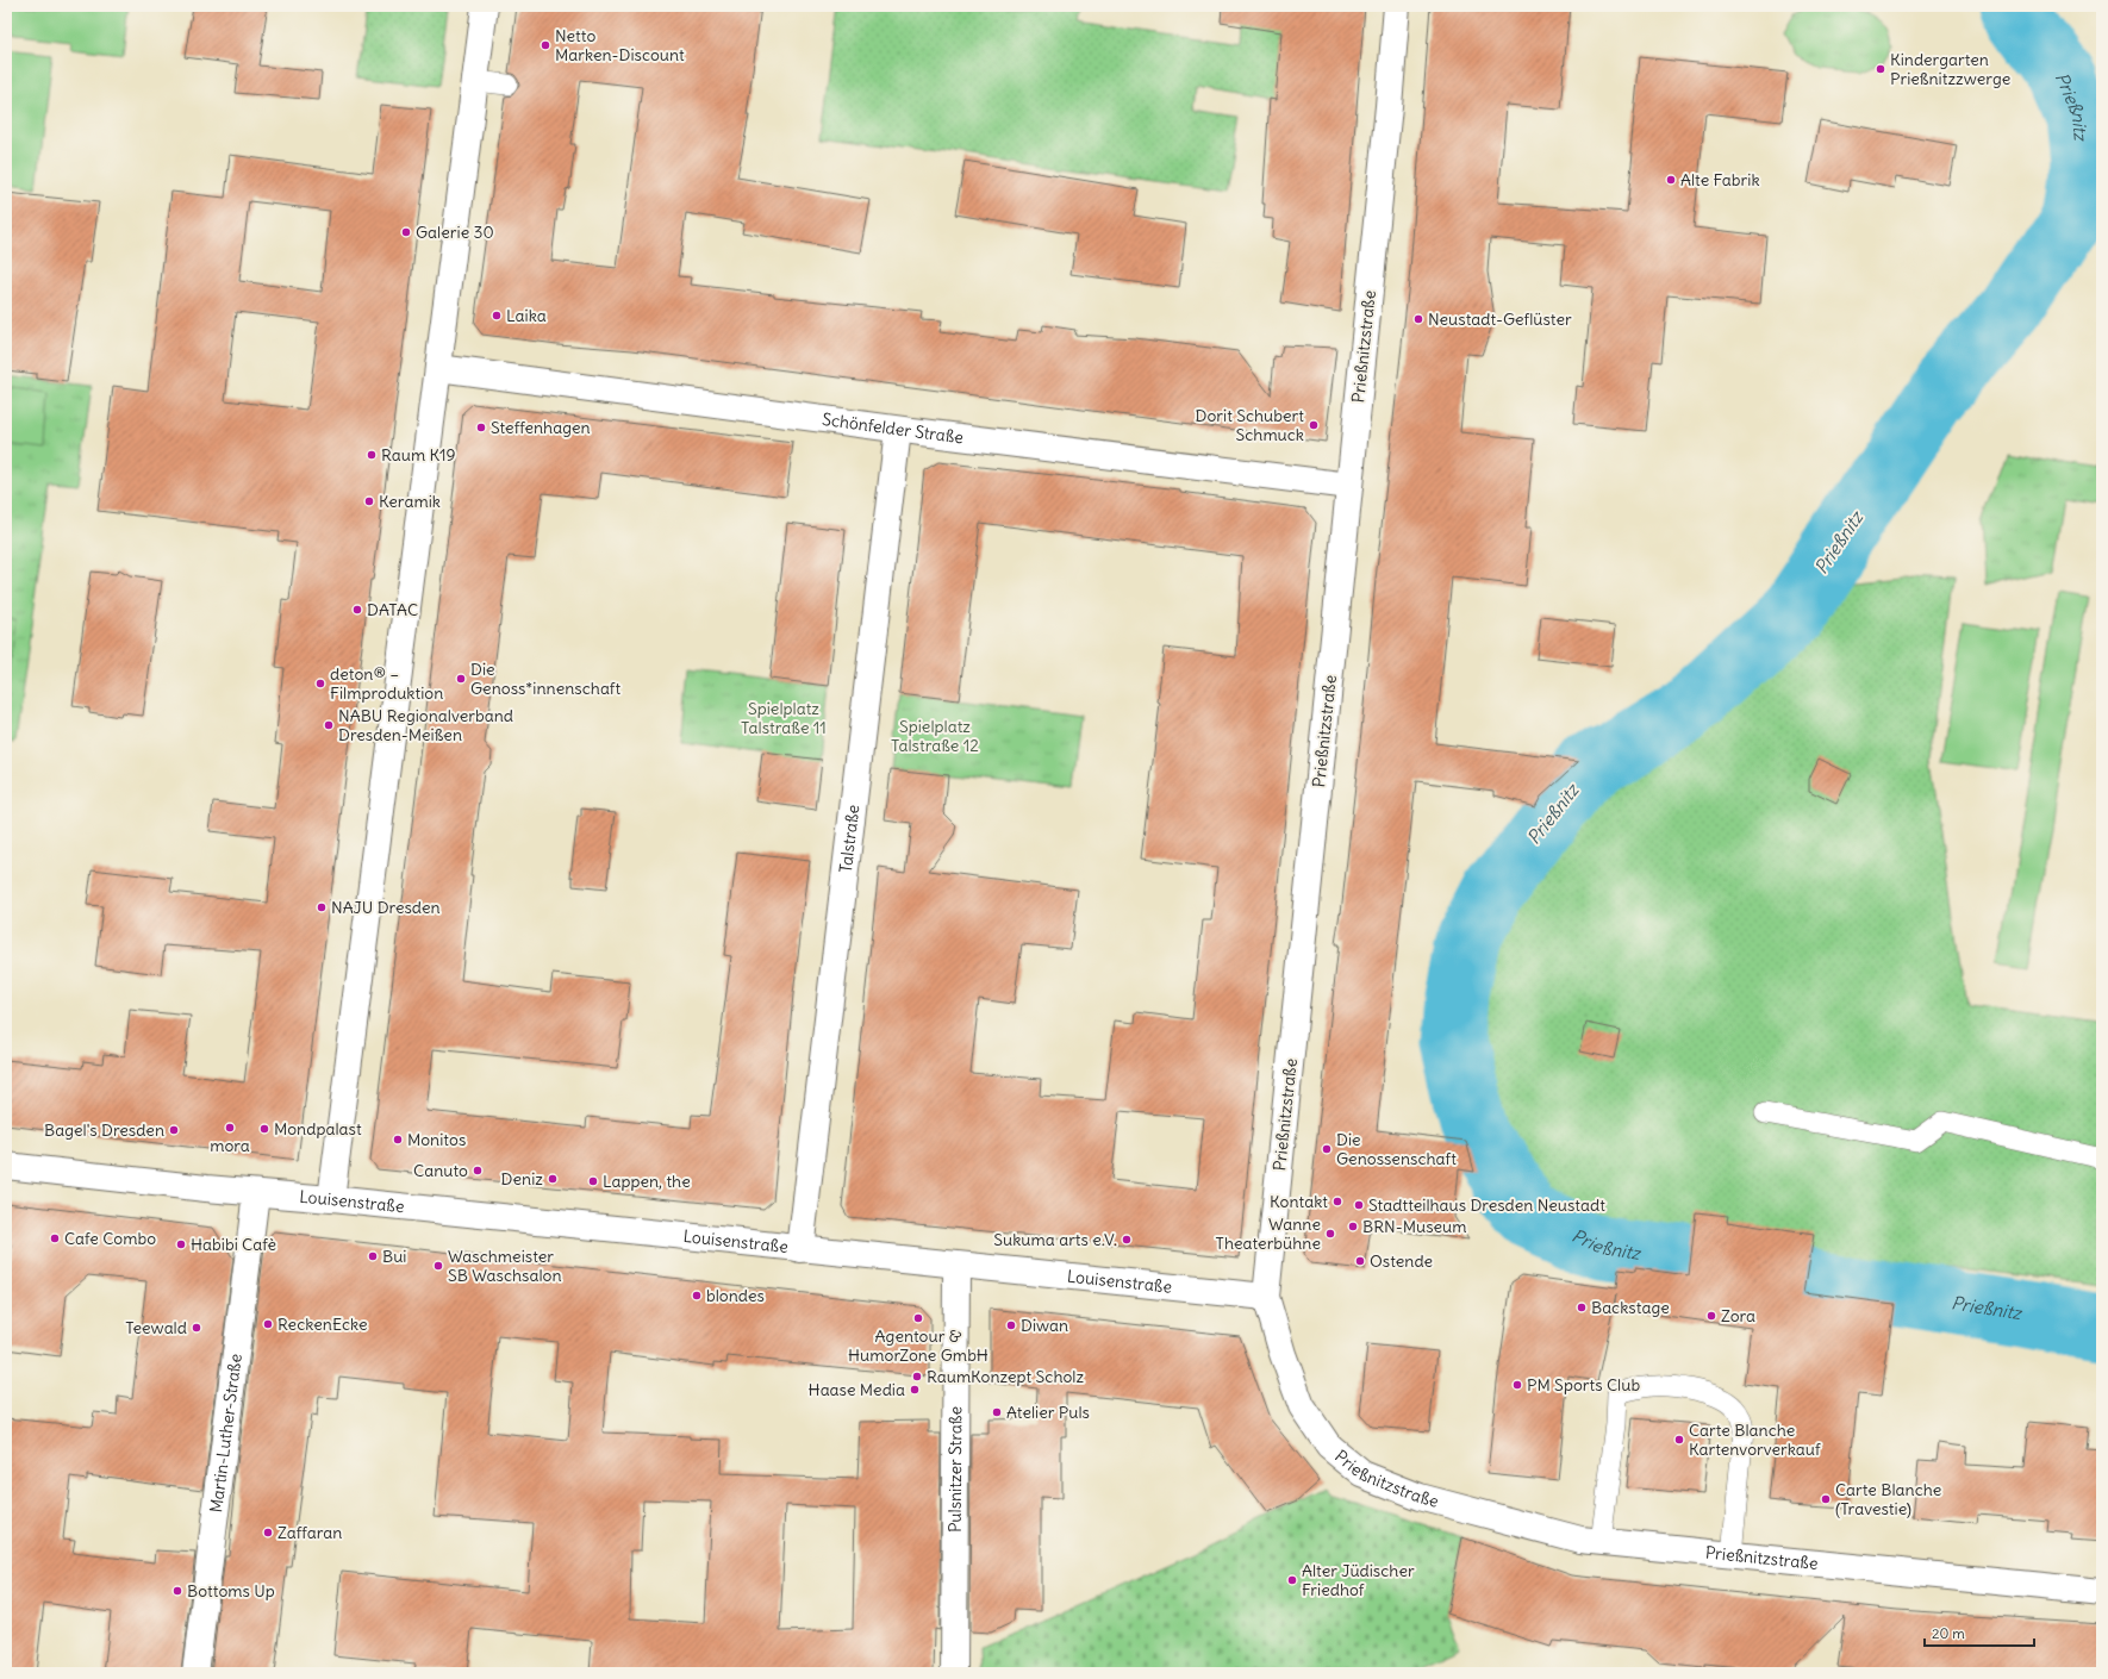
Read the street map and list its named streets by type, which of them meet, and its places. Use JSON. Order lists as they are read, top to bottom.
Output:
{
  "streets": {
    "street": [
      "Prießnitzstraße",
      "Schönfelder Straße",
      "Talstraße",
      "Louisenstraße",
      "Martin-Luther-Straße",
      "Pulsnitzer Straße"
    ]
  },
  "crossings": [
    ["Prießnitzstraße", "Schönfelder Straße"],
    ["Prießnitzstraße", "Louisenstraße"],
    ["Schönfelder Straße", "Talstraße"],
    ["Talstraße", "Louisenstraße"],
    ["Louisenstraße", "Martin-Luther-Straße"],
    ["Louisenstraße", "Pulsnitzer Straße"]
  ],
  "water": ["Prießnitz"],
  "parks": ["Spielplatz Talstraße 11", "Spielplatz Talstraße 12"],
  "places": [
    "Netto Marken-Discount",
    "Kindergarten Prießnitzzwerge",
    "Alte Fabrik",
    "Galerie 30",
    "Laika",
    "Neustadt-Geflüster",
    "Dorit Schubert Schmuck",
    "Steffenhagen",
    "Raum K19",
    "Keramik",
    "DATAC",
    "Die Genoss*innenschaft",
    "deton® – Filmproduktion",
    "NABU Regionalverband Dresden-Meißen",
    "NAJU Dresden",
    "mora",
    "Mondpalast",
    "Bagel's Dresden",
    "Monitos",
    "Die Genossenschaft",
    "Canuto",
    "Deniz",
    "Lappen, the",
    "Kontakt",
    "Stadtteilhaus Dresden Neustadt",
    "BRN-Museum",
    "Wanne Theaterbühne",
    "Cafe Combo",
    "Sukuma arts e.V.",
    "Habibi Cafè",
    "Bui",
    "Ostende",
    "Waschmeister SB Waschsalon",
    "blondes",
    "Backstage",
    "Zora",
    "Agentour & HumorZone GmbH",
    "ReckenEcke",
    "Diwan",
    "Teewald",
    "RaumKonzept Scholz",
    "PM Sports Club",
    "Haase Media",
    "Atelier Puls",
    "Carte Blanche Kartenvorverkauf",
    "Carte Blanche (Travestie)",
    "Zaffaran",
    "Alter Jüdischer Friedhof",
    "Bottoms Up"
  ],
  "scale_bar": "20 m"
}
